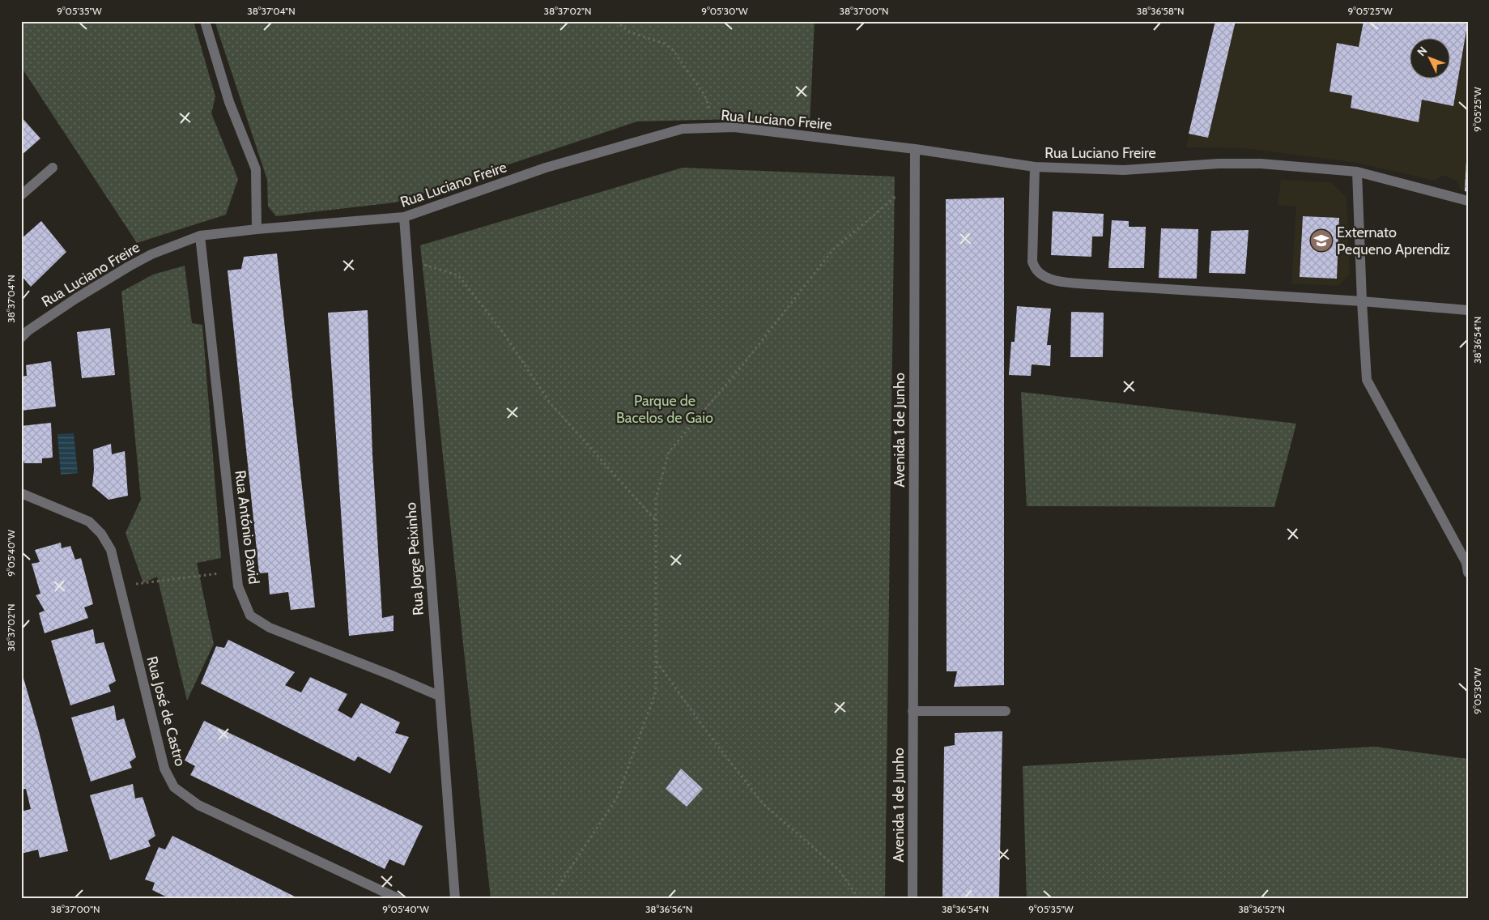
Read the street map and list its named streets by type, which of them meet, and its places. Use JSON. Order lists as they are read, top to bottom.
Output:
{
  "streets": {
    "street": [
      "Rua Luciano Freire",
      "Avenida 1 de Junho",
      "Rua António David",
      "Rua Jorge Peixinho",
      "Rua José de Castro"
    ]
  },
  "crossings": [
    ["Rua Luciano Freire", "Avenida 1 de Junho"],
    ["Rua Luciano Freire", "Rua António David"],
    ["Rua Luciano Freire", "Rua Jorge Peixinho"],
    ["Rua António David", "Rua Jorge Peixinho"]
  ],
  "parks": ["Parque de Bacelos de Gaio"],
  "places": {
    "school or university": ["Externato Pequeno Aprendiz"]
  },
  "north": "top left",
  "coordinates": [
    "9°05'35\"W",
    "38°37'04\"N",
    "38°37'02\"N",
    "9°05'30\"W",
    "38°37'00\"N",
    "38°36'58\"N",
    "9°05'25\"W",
    "38°36'54\"N",
    "9°05'40\"W",
    "38°36'56\"N",
    "38°36'52\"N"
  ]
}
